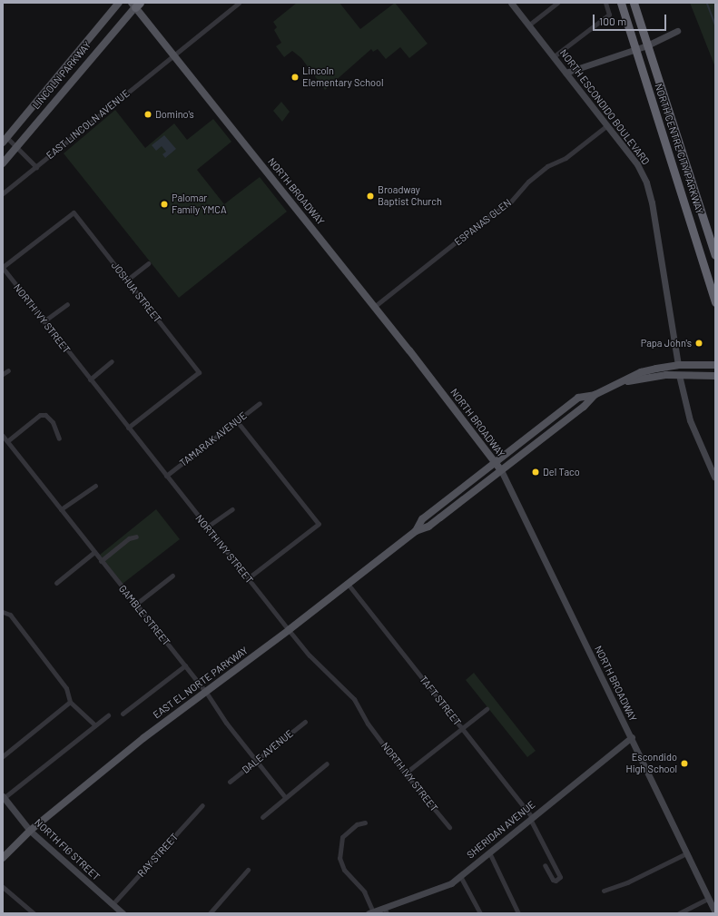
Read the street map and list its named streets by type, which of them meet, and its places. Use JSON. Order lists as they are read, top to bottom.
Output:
{
  "streets": {
    "highway": ["NORTH CENTRE CITY PARKWAY"],
    "main road": ["LINCOLN PARKWAY", "NORTH BROADWAY", "EAST EL NORTE PARKWAY"],
    "street": [
      "NORTH ESCONDIDO BOULEVARD",
      "EAST LINCOLN AVENUE",
      "ESPANAS GLEN",
      "JOSHUA STREET",
      "NORTH IVY STREET",
      "TAMARAK AVENUE",
      "GAMBLE STREET",
      "TAFT STREET",
      "DALE AVENUE",
      "SHERIDAN AVENUE",
      "NORTH FIG STREET",
      "RAY STREET"
    ]
  },
  "crossings": [
    ["LINCOLN PARKWAY", "NORTH BROADWAY"],
    ["NORTH ESCONDIDO BOULEVARD", "ESPANAS GLEN"],
    ["EAST LINCOLN AVENUE", "NORTH BROADWAY"],
    ["NORTH BROADWAY", "ESPANAS GLEN"],
    ["NORTH BROADWAY", "EAST EL NORTE PARKWAY"],
    ["NORTH BROADWAY", "SHERIDAN AVENUE"],
    ["JOSHUA STREET", "NORTH IVY STREET"],
    ["NORTH IVY STREET", "TAMARAK AVENUE"],
    ["NORTH IVY STREET", "EAST EL NORTE PARKWAY"],
    ["GAMBLE STREET", "EAST EL NORTE PARKWAY"],
    ["GAMBLE STREET", "DALE AVENUE"],
    ["EAST EL NORTE PARKWAY", "TAFT STREET"],
    ["EAST EL NORTE PARKWAY", "NORTH FIG STREET"],
    ["TAFT STREET", "SHERIDAN AVENUE"],
    ["NORTH FIG STREET", "RAY STREET"]
  ],
  "places": [
    "Lincoln Elementary School",
    "Domino's",
    "Broadway Baptist Church",
    "Palomar Family YMCA",
    "Papa John's",
    "Del Taco",
    "Escondido High School"
  ],
  "scale_bar": "100 m"
}
